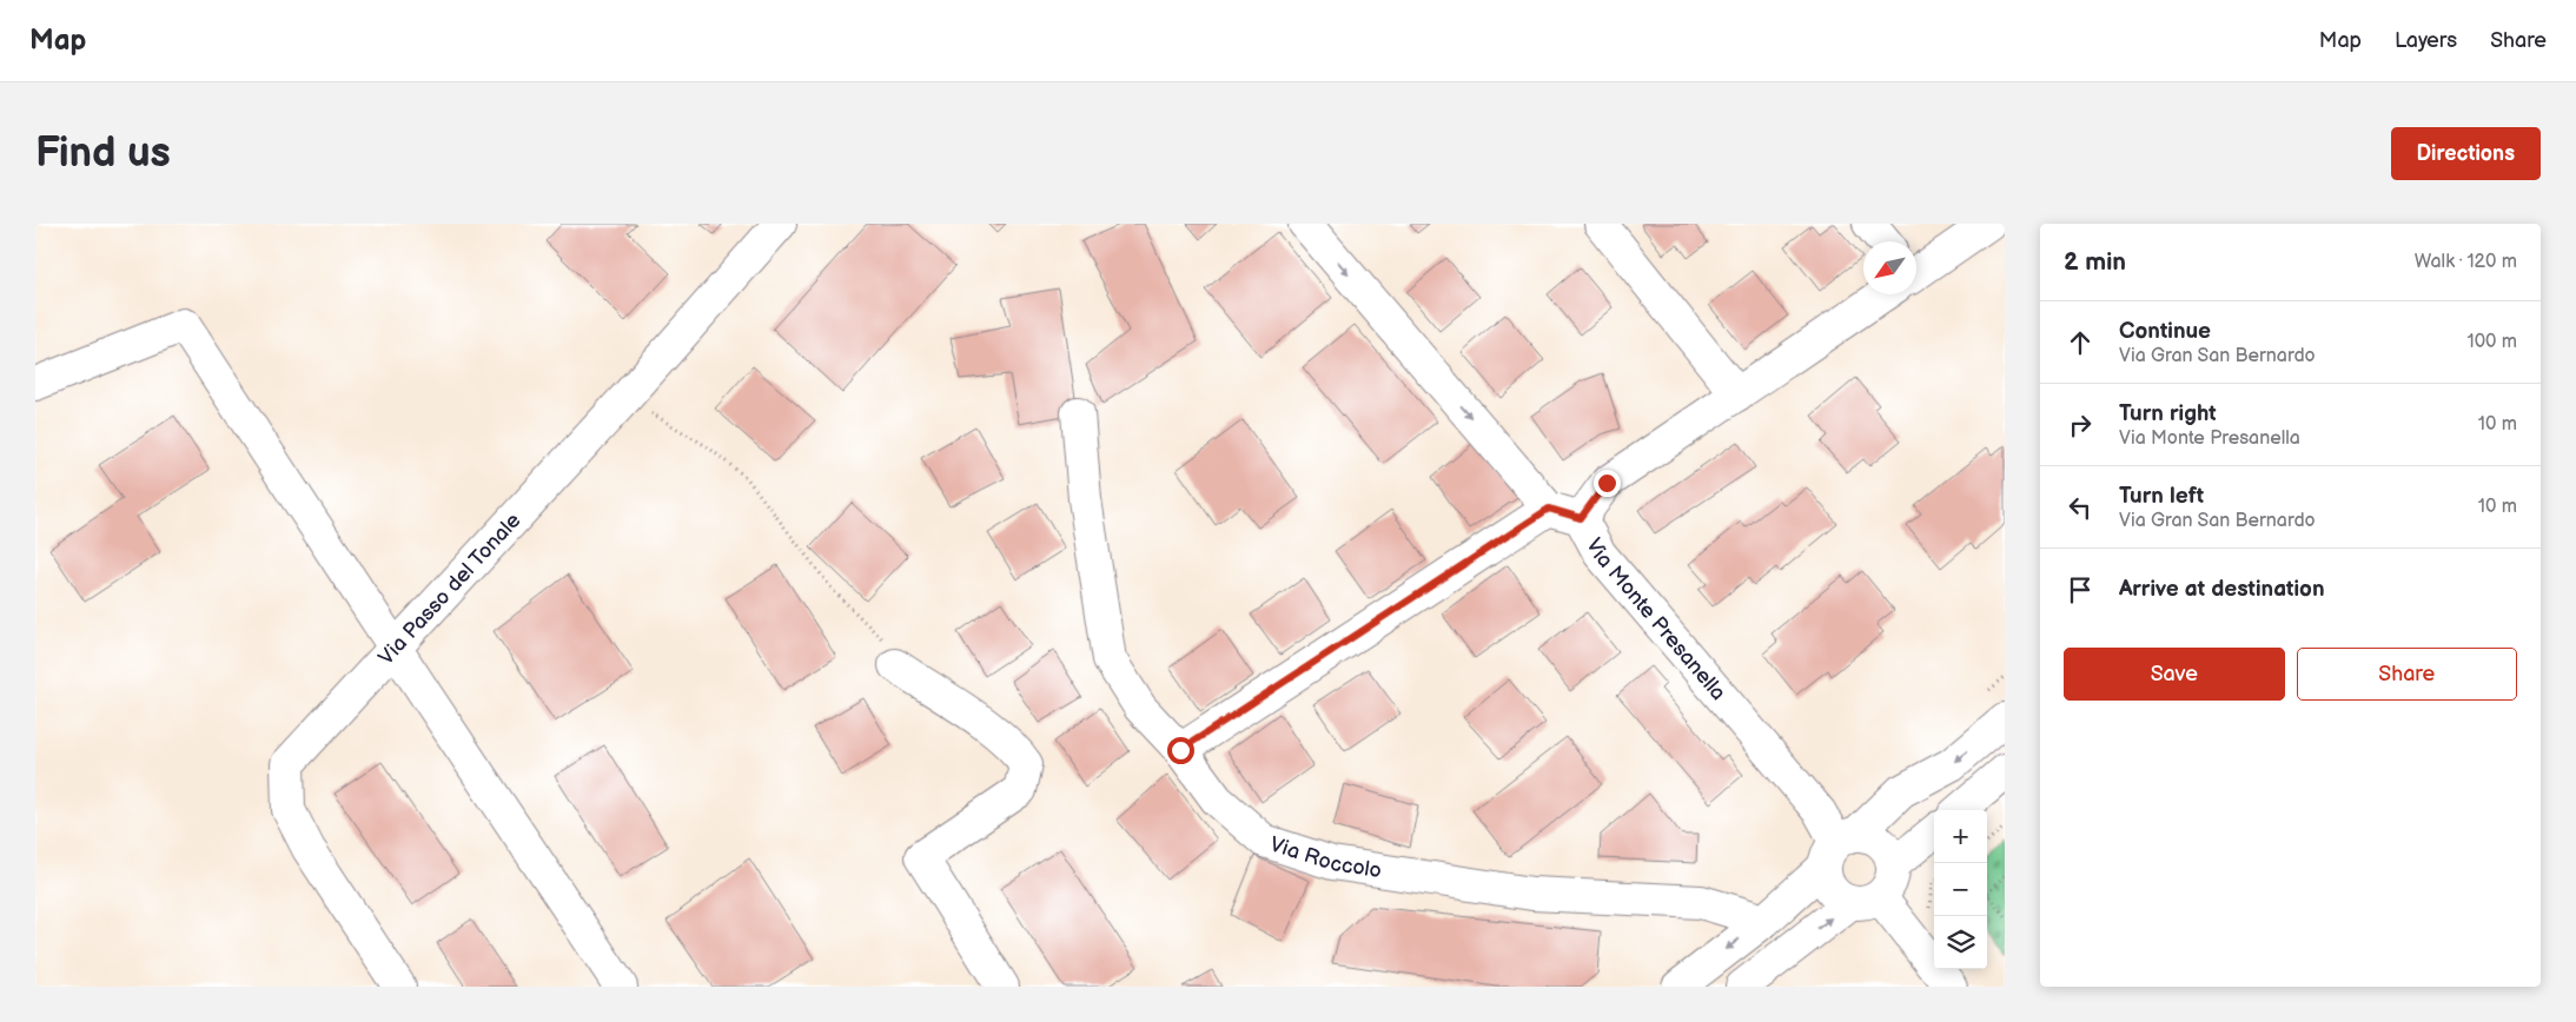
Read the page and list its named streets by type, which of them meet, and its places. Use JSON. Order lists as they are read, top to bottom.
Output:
{
  "streets": {
    "street": ["Via Passo del Tonale", "Via Monte Presanella", "Via Roccolo"]
  },
  "north": "bottom left",
  "page": {
    "header": "Map",
    "nav": ["Map", "Layers", "Share"],
    "buttons": [
      "Directions",
      ["Save", "Share"]
    ],
    "title": "Find us",
    "heading": ["2 min", "Walk · 120 m"],
    "list": [
      ["Continue", "Via Gran San Bernardo", "100 m"],
      ["Turn right", "Via Monte Presanella", "10 m"],
      ["Turn left", "Via Gran San Bernardo", "10 m"],
      "Arrive at destination"
    ],
    "map_buttons": ["+", "−"]
  }
}
